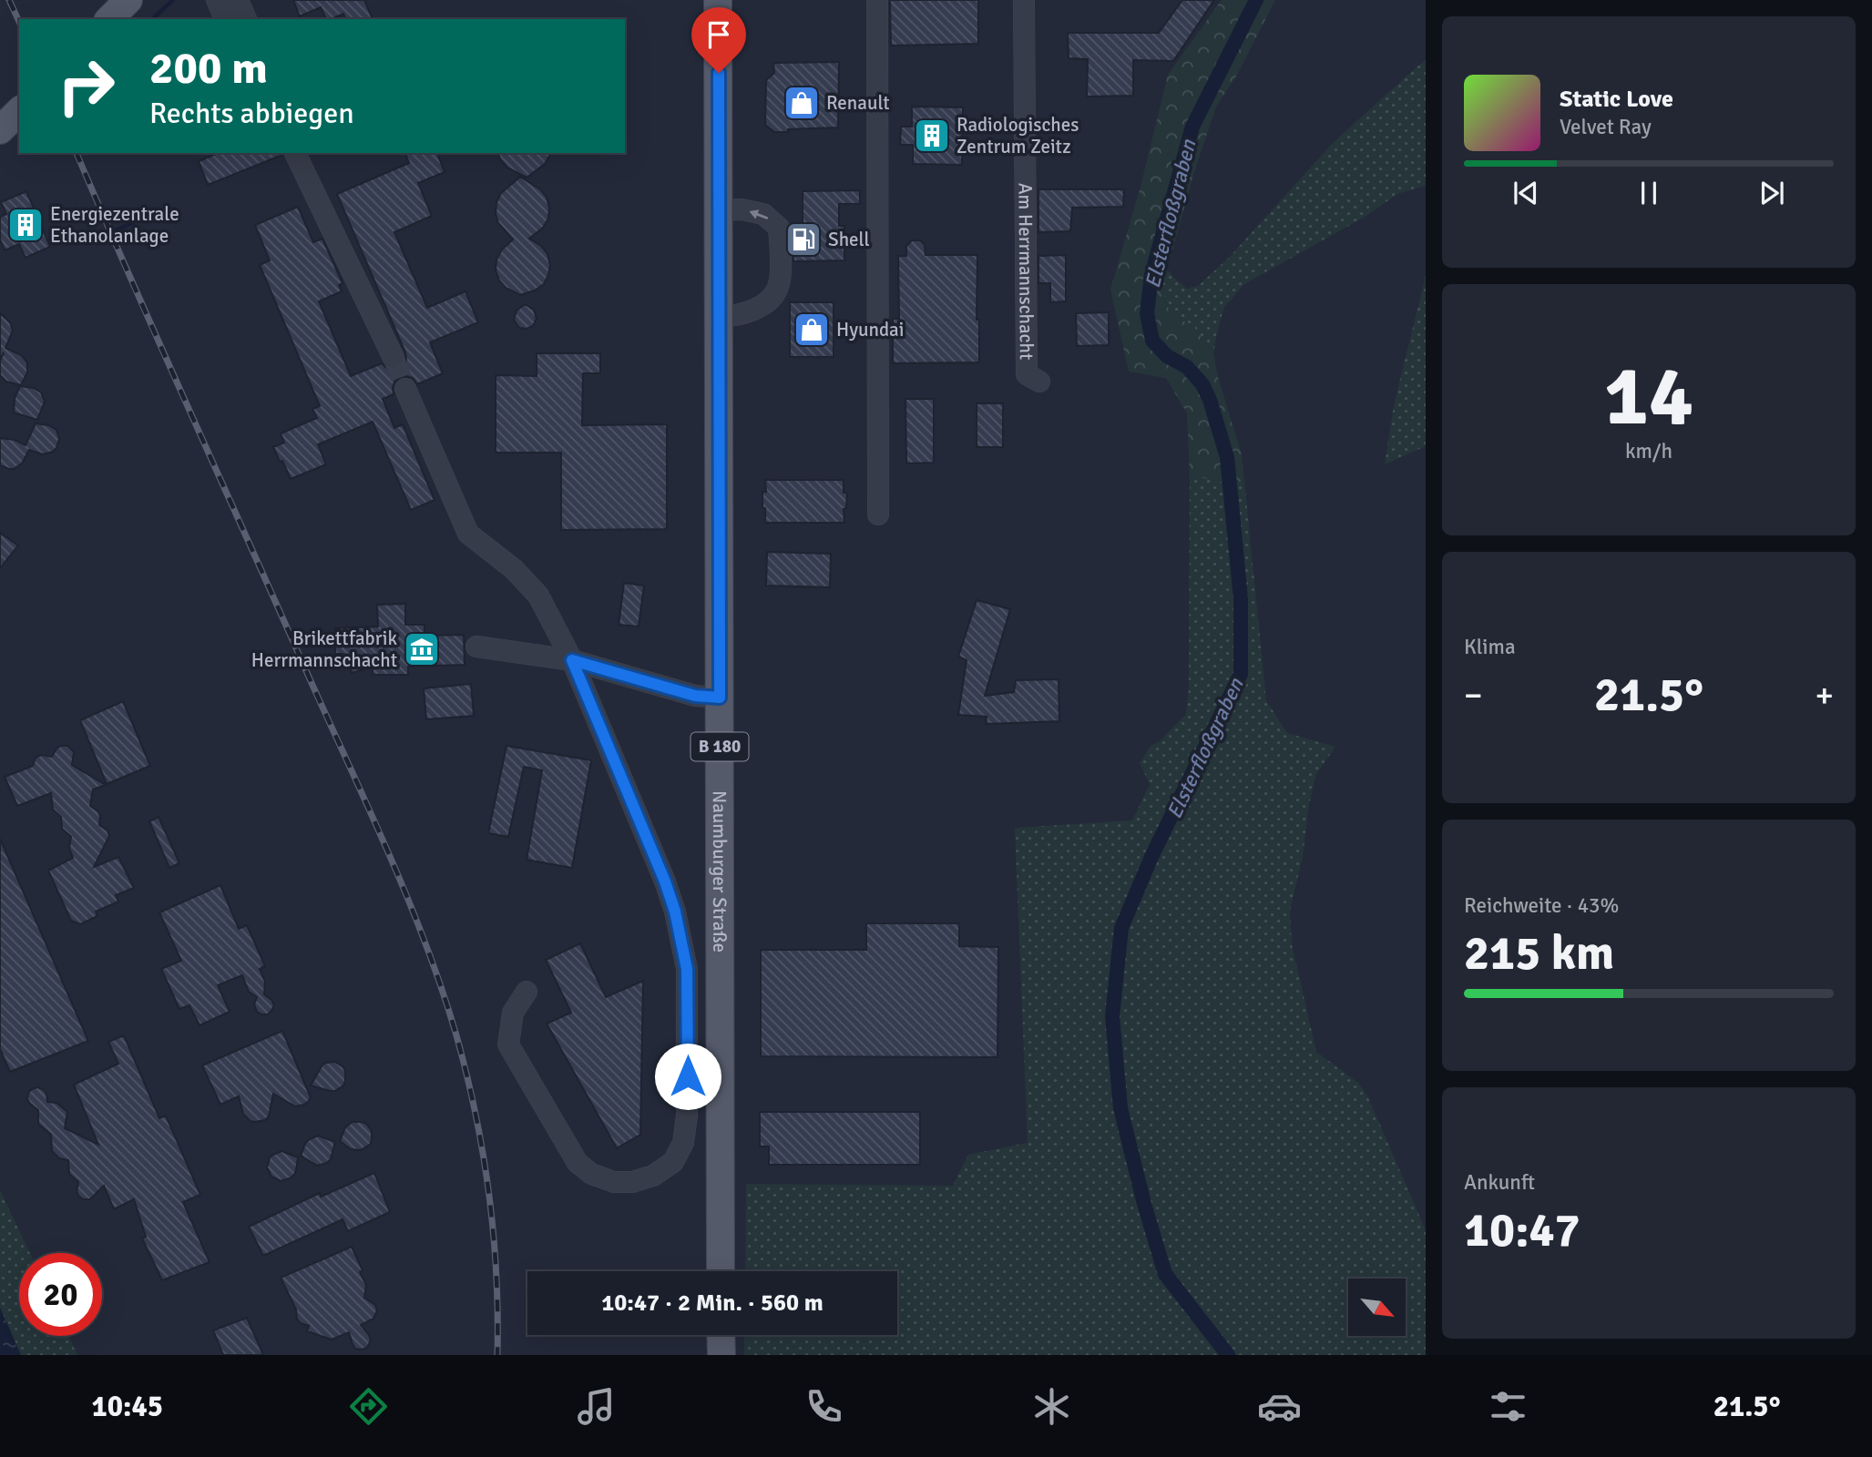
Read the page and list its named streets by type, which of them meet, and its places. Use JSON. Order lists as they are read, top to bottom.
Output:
{
  "streets": {
    "main road": ["B 180", "Naumburger Straße"],
    "street": ["Am Herrmannschacht"]
  },
  "water": ["Elsterfloßgraben"],
  "places": {
    "shop": ["Renault", "Hyundai"],
    "building": ["Radiologisches Zentrum Zeitz", "Energiezentrale Ethanolanlage"],
    "fuel station": ["Shell"],
    "museum": ["Brikettfabrik Herrmannschacht"]
  },
  "north": "bottom right",
  "page": {
    "turn": ["200 m", "Rechts abbiegen"],
    "song": ["Static Love", "Velvet Ray"],
    "tile": [
      ["14", "km/h"],
      "Klima",
      ["Reichweite · 43%", "215 km"],
      ["Ankunft", "10:47"]
    ],
    "heat": ["−", "21.5°", "+"],
    "limit": "20",
    "trip": "10:47 · 2 Min. · 560 m",
    "tabs": ["10:45", "21.5°"]
  }
}
